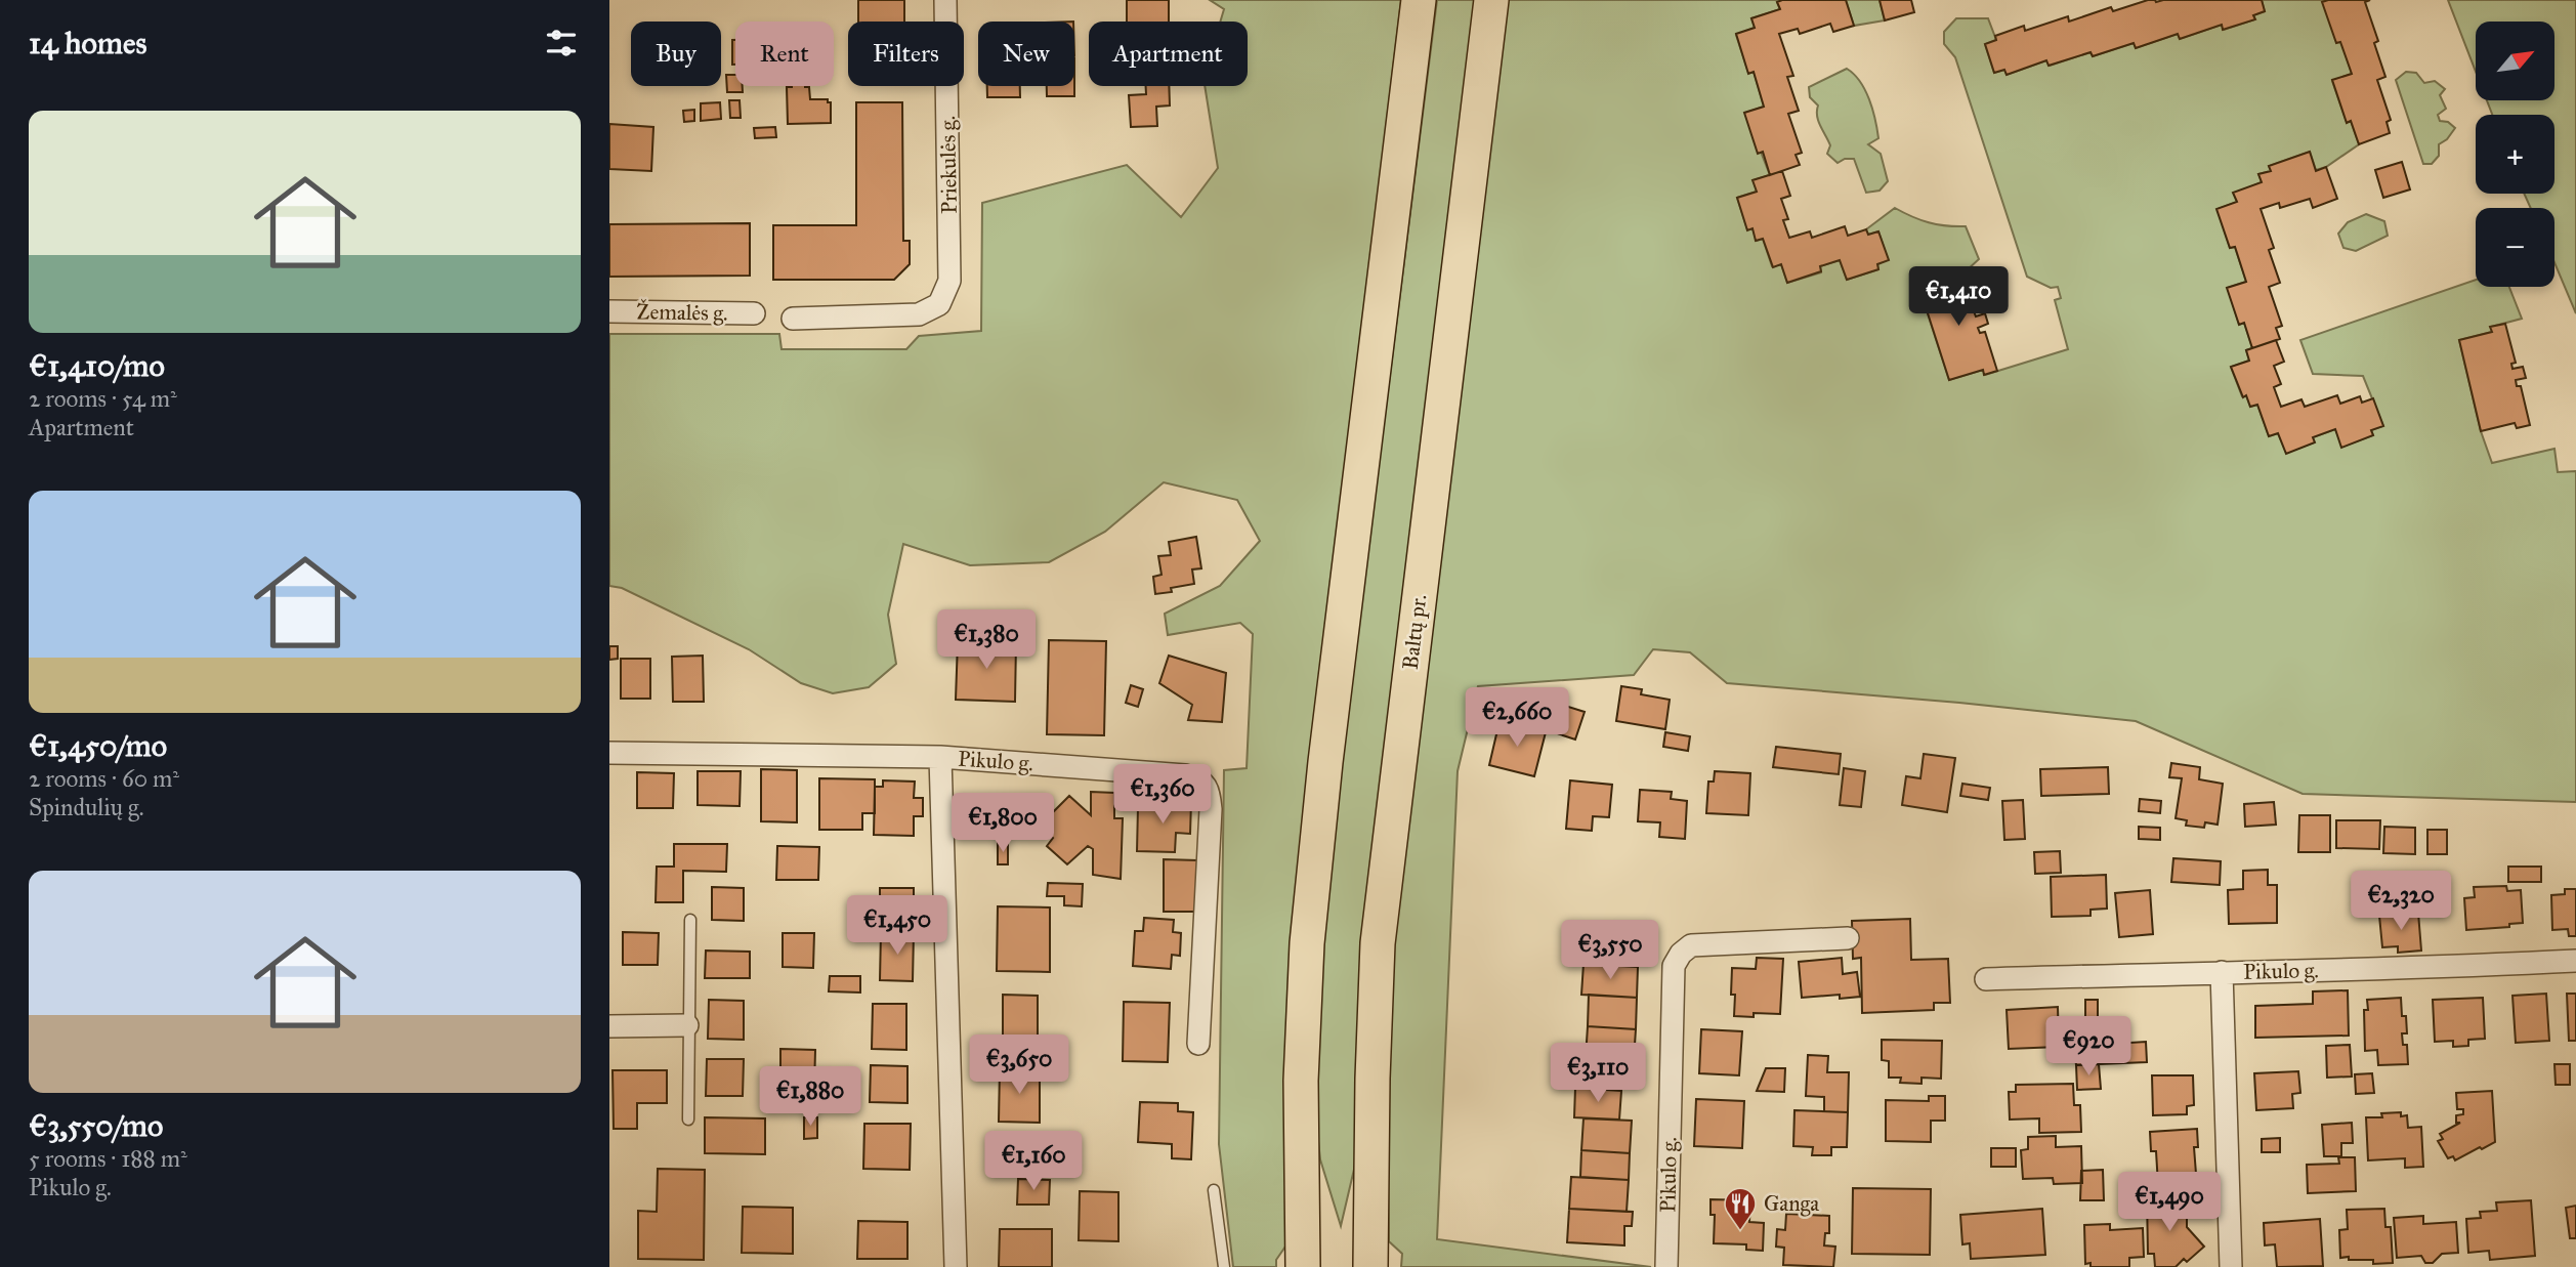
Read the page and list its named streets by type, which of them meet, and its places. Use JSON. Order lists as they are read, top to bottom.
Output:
{
  "streets": {
    "main road": ["Baltų pr."],
    "street": ["Priekulės g.", "Žemalės g.", "Pikulo g."]
  },
  "places": {
    "restaurant": ["Ganga"]
  },
  "north": "top right",
  "page": {
    "heading": "14 homes",
    "map_buttons": ["+", "−"],
    "chip": [
      "Buy",
      "Rent",
      "Filters",
      "New",
      "Apartment"
    ],
    "list": [
      {
        "name": "€1,410/mo",
        "note": "2 rooms · 54 m² · Apartment"
      },
      {
        "name": "€1,450/mo",
        "note": "2 rooms · 60 m² · Spindulių g."
      },
      {
        "name": "€3,550/mo",
        "note": "5 rooms · 188 m² · Pikulo g."
      }
    ],
    "price": [
      "€1,410",
      "€1,380",
      "€2,660",
      "€1,360",
      "€1,800",
      "€2,320",
      "€1,450",
      "€3,550",
      "€920",
      "€3,650",
      "€3,110",
      "€1,880",
      "€1,160",
      "€1,490"
    ]
  }
}
